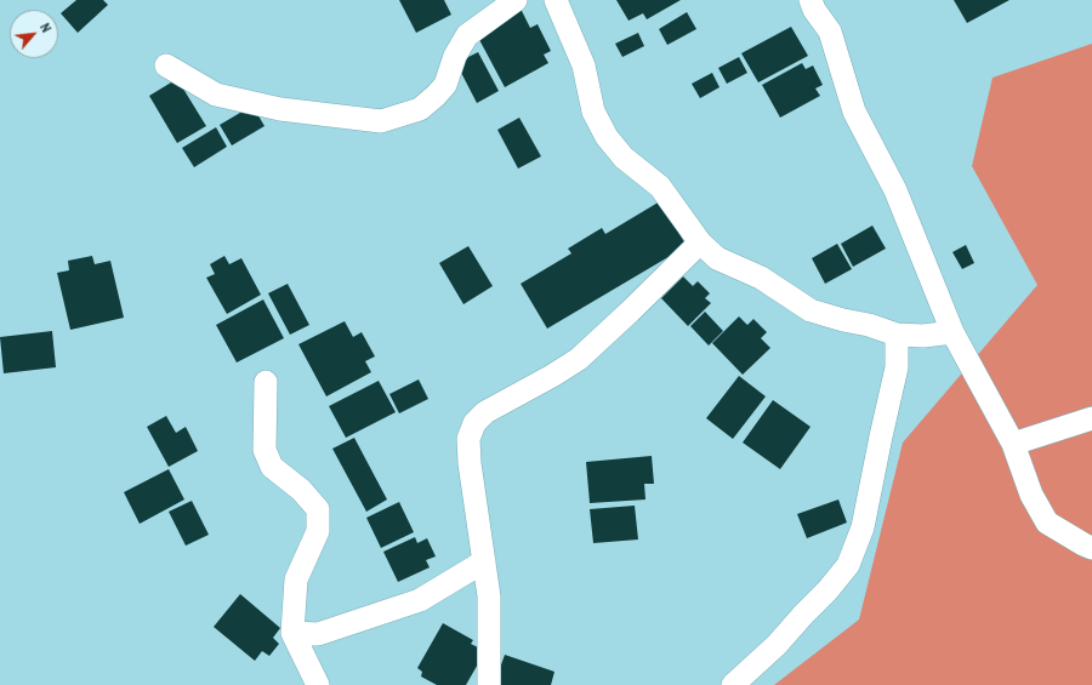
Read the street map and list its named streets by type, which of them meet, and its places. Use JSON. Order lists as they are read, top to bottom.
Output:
{
  "north": "top right"
}
